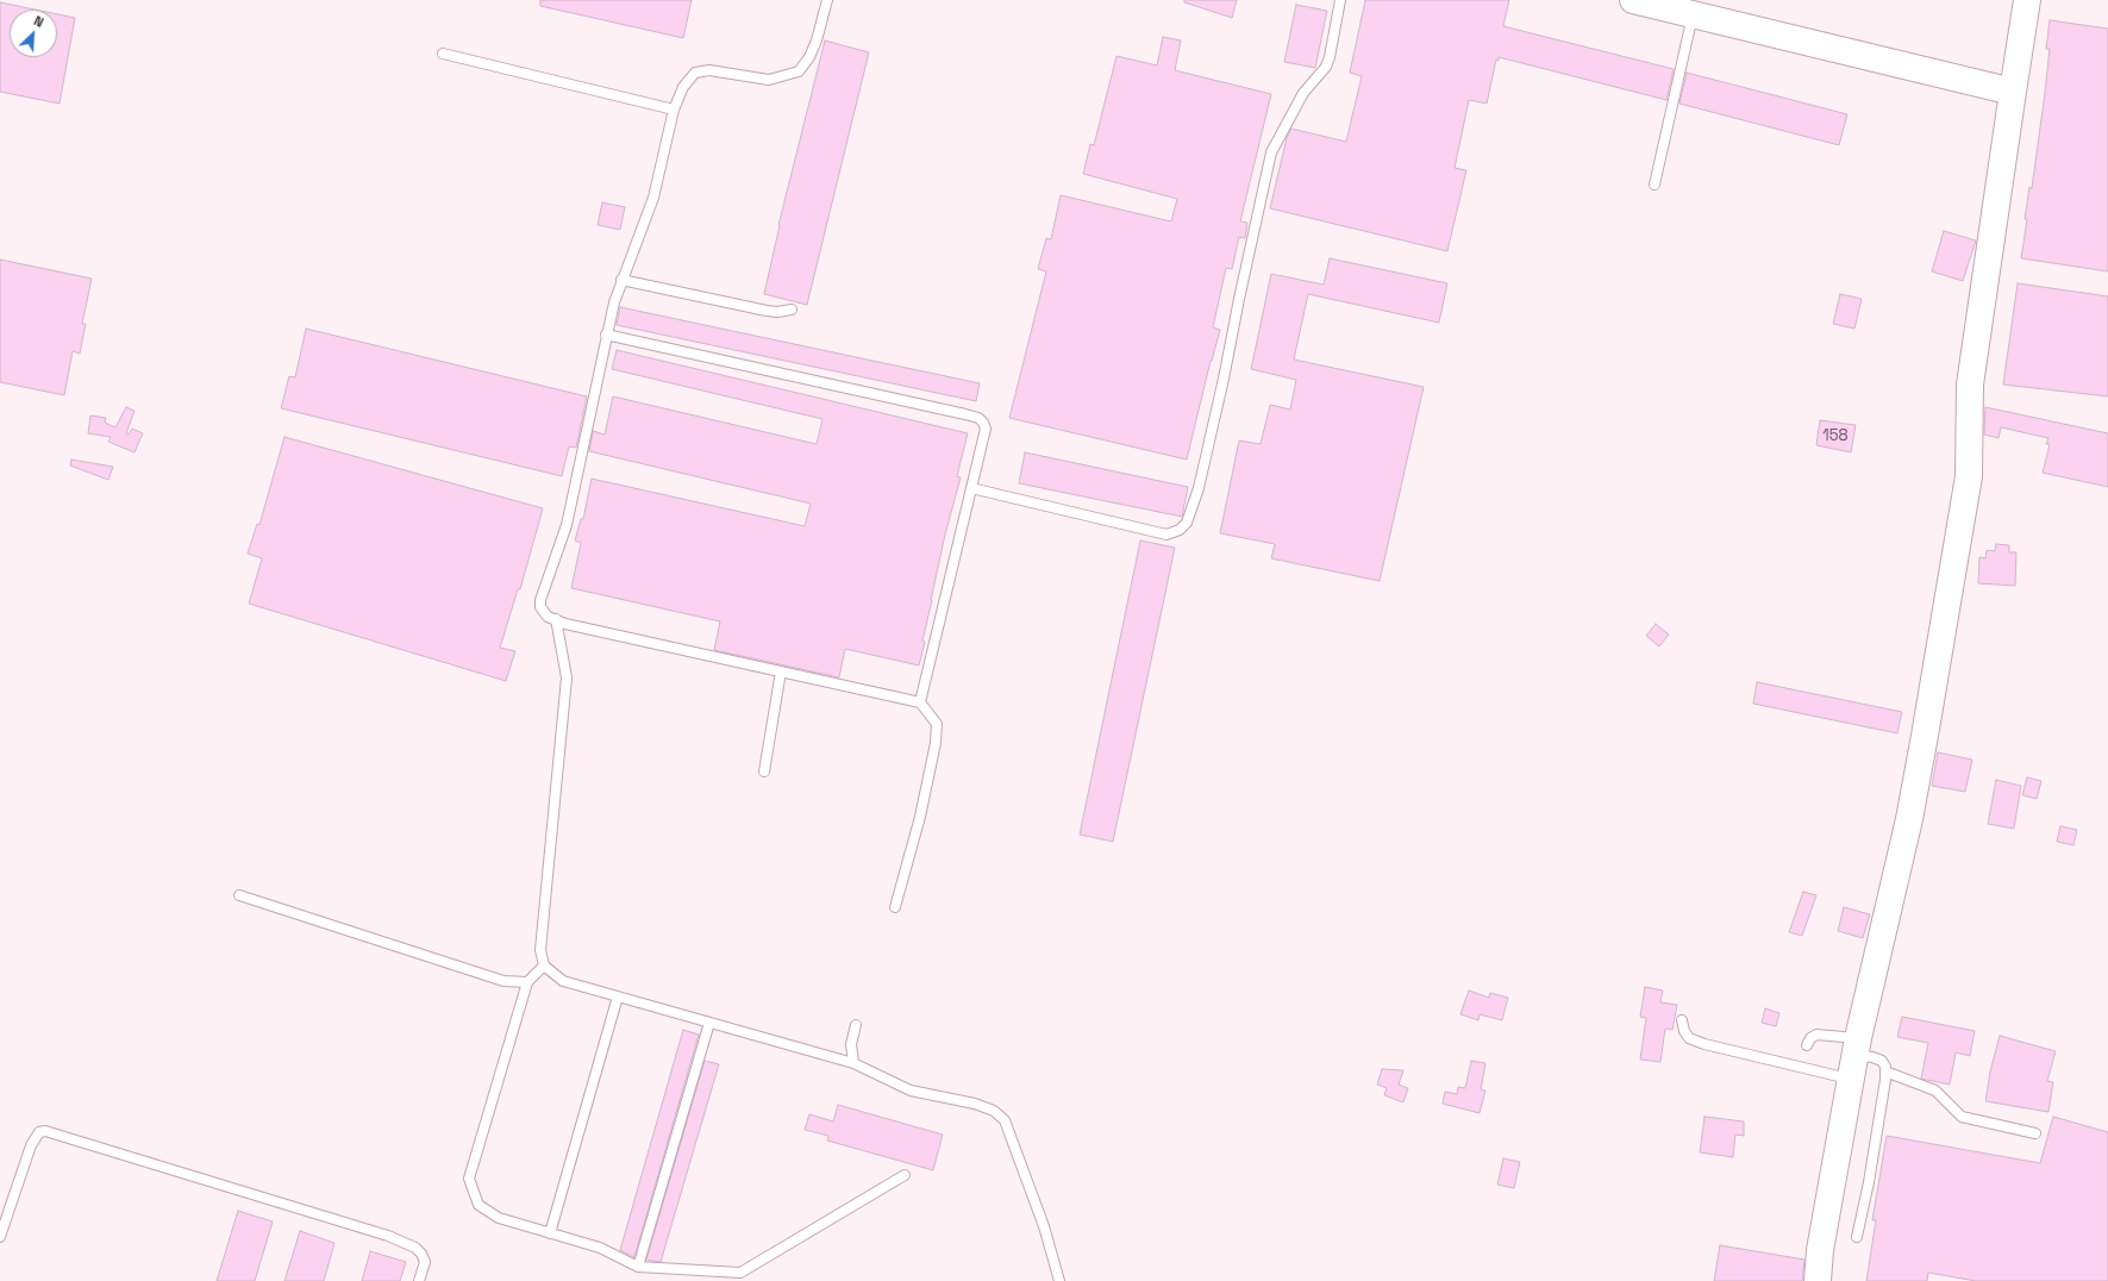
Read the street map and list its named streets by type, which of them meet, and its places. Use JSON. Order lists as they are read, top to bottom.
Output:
{
  "house_numbers": ["158"],
  "north": "top right"
}
